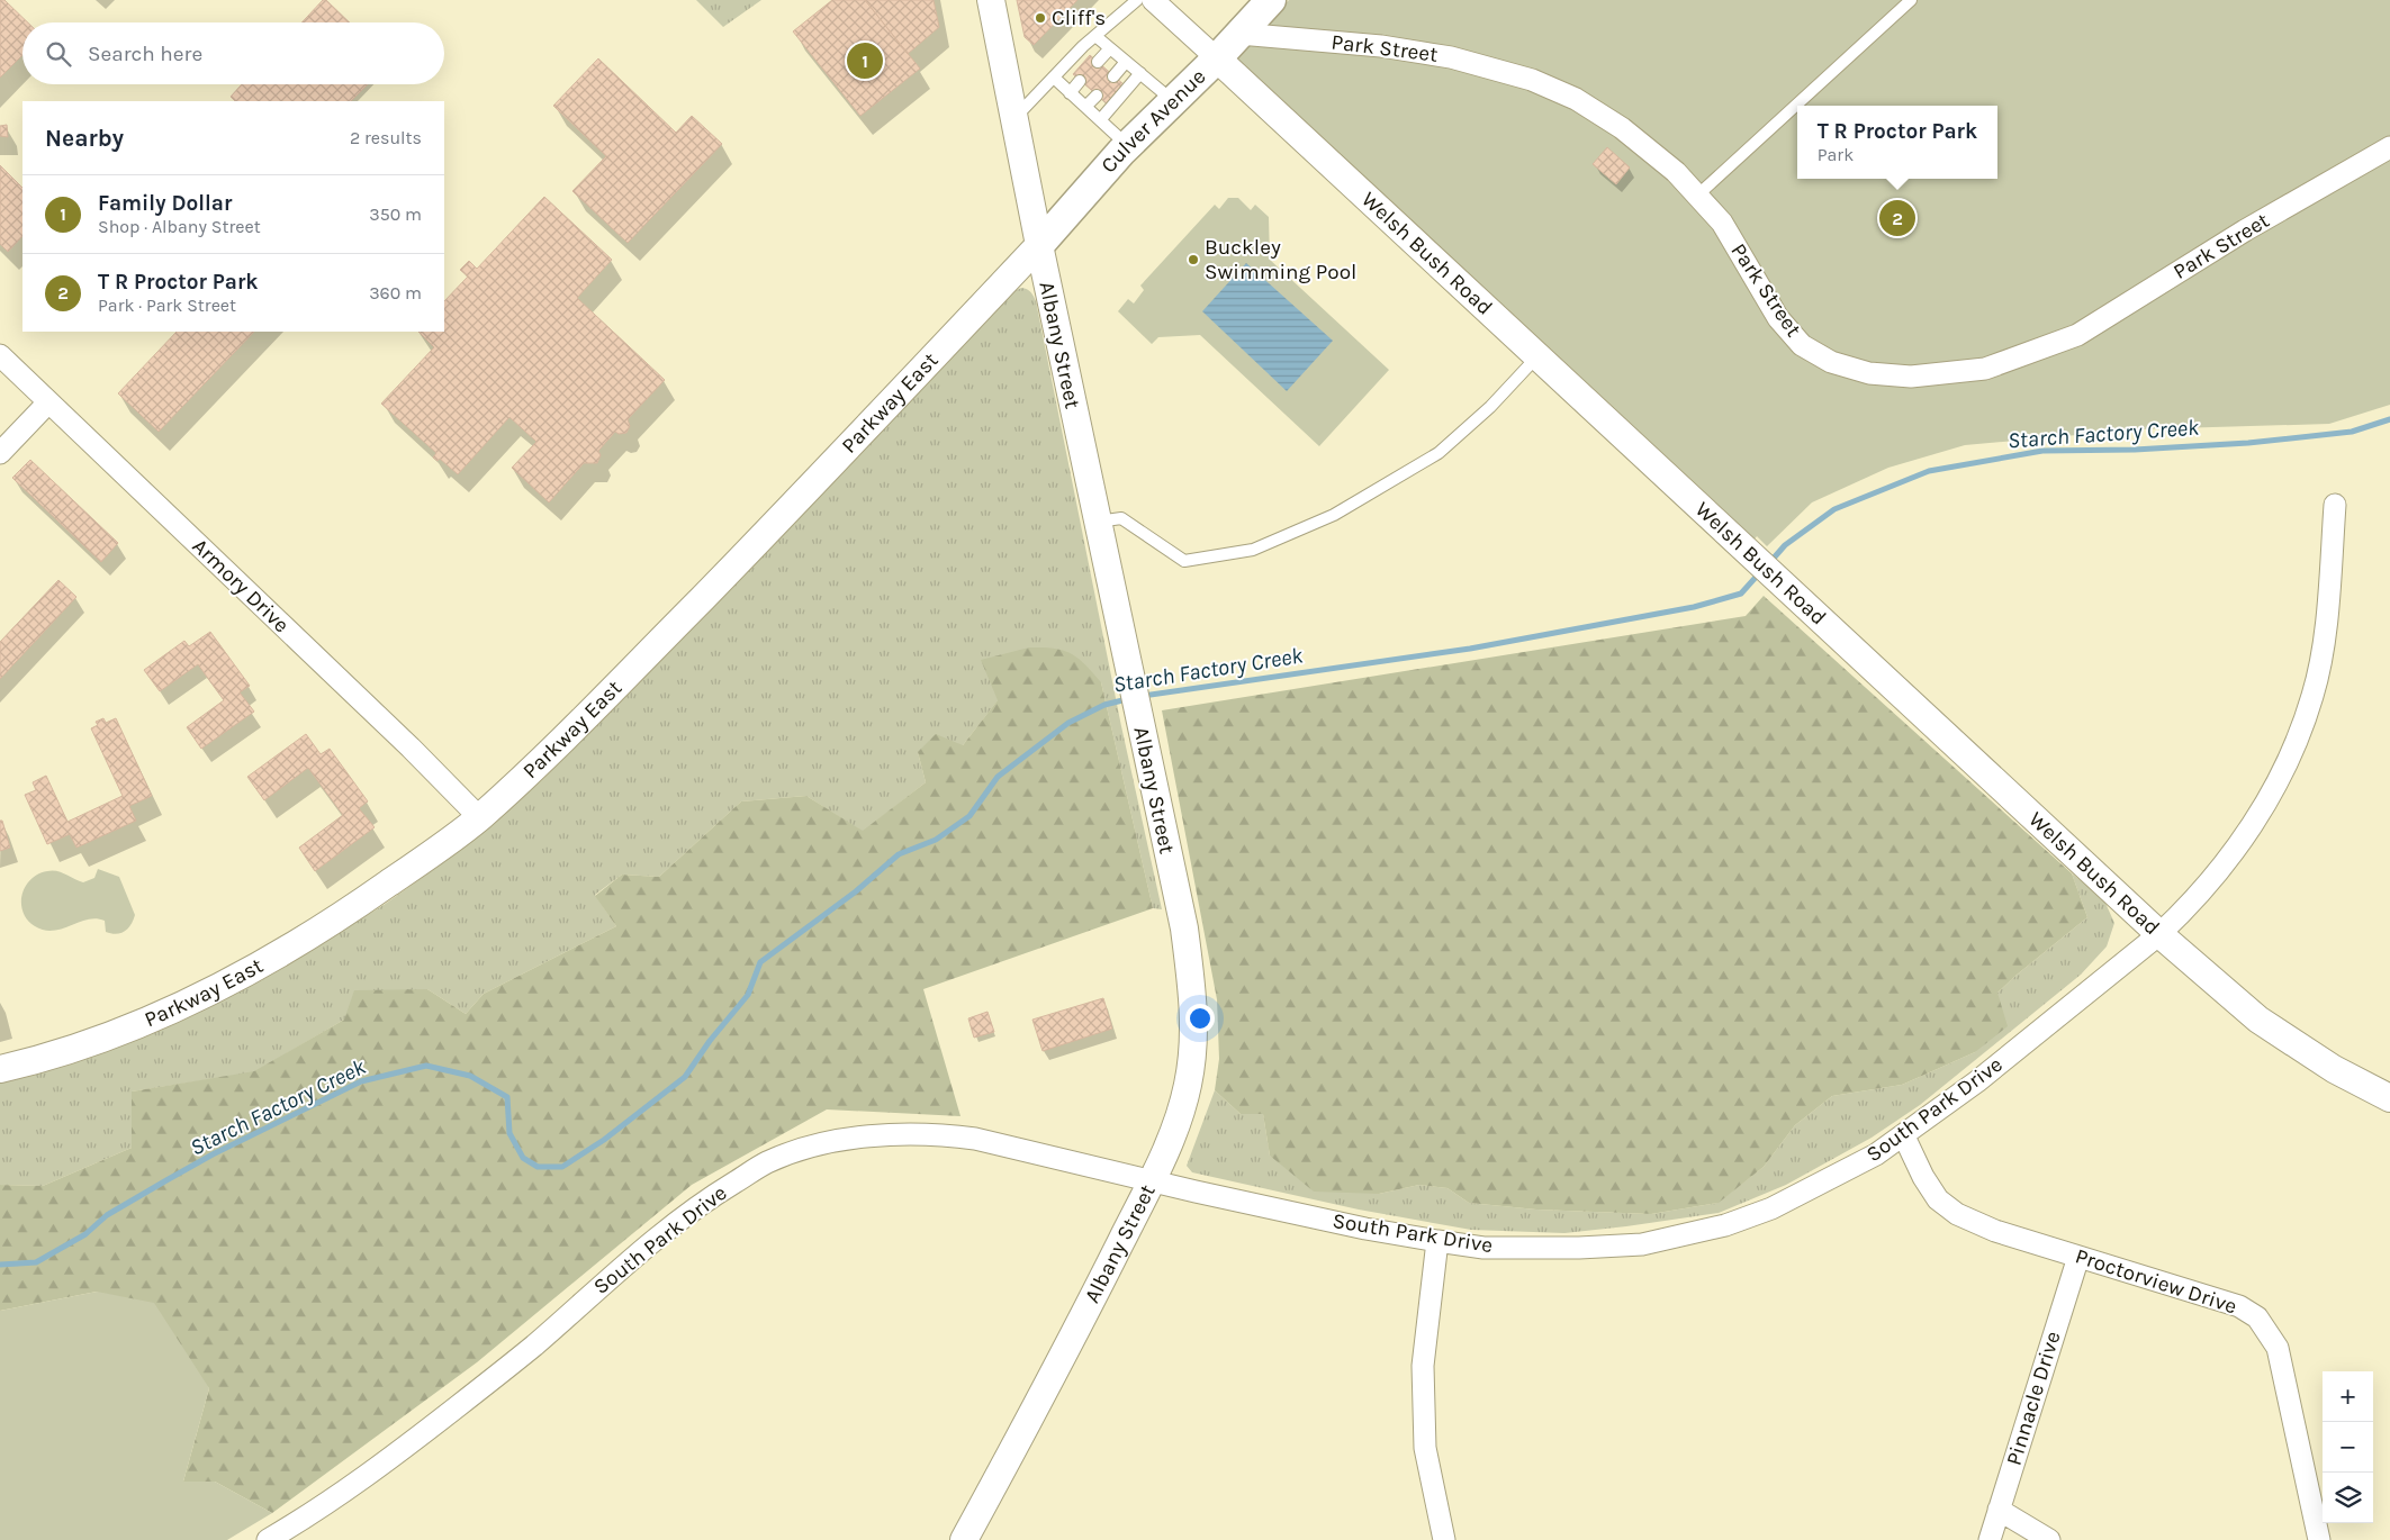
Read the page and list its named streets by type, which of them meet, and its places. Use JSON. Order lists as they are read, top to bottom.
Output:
{
  "streets": {
    "main road": ["Culver Avenue"],
    "street": [
      "Park Street",
      "Welsh Bush Road",
      "Albany Street",
      "Parkway East",
      "Armory Drive",
      "South Park Drive",
      "Proctorview Drive",
      "Pinnacle Drive"
    ]
  },
  "crossings": [
    ["Park Street", "Culver Avenue"],
    ["Culver Avenue", "Welsh Bush Road"],
    ["Culver Avenue", "Albany Street"],
    ["Culver Avenue", "Parkway East"],
    ["Welsh Bush Road", "South Park Drive"],
    ["Albany Street", "Parkway East"],
    ["Albany Street", "South Park Drive"],
    ["Parkway East", "Armory Drive"],
    ["South Park Drive", "Proctorview Drive"],
    ["Proctorview Drive", "Pinnacle Drive"]
  ],
  "water": ["Starch Factory Creek"],
  "places": ["Cliff's", "Buckley Swimming Pool"],
  "page": {
    "search": "Search here",
    "pins": ["1", "2"],
    "heading": ["Nearby", "2 results"],
    "popup": ["T R Proctor Park", "Park"],
    "list": [
      {
        "mark": "1",
        "name": "Family Dollar",
        "note": "Shop · Albany Street",
        "value": "350 m"
      },
      {
        "mark": "2",
        "name": "T R Proctor Park",
        "note": "Park · Park Street",
        "value": "360 m"
      }
    ],
    "map_buttons": ["+", "−"]
  }
}
